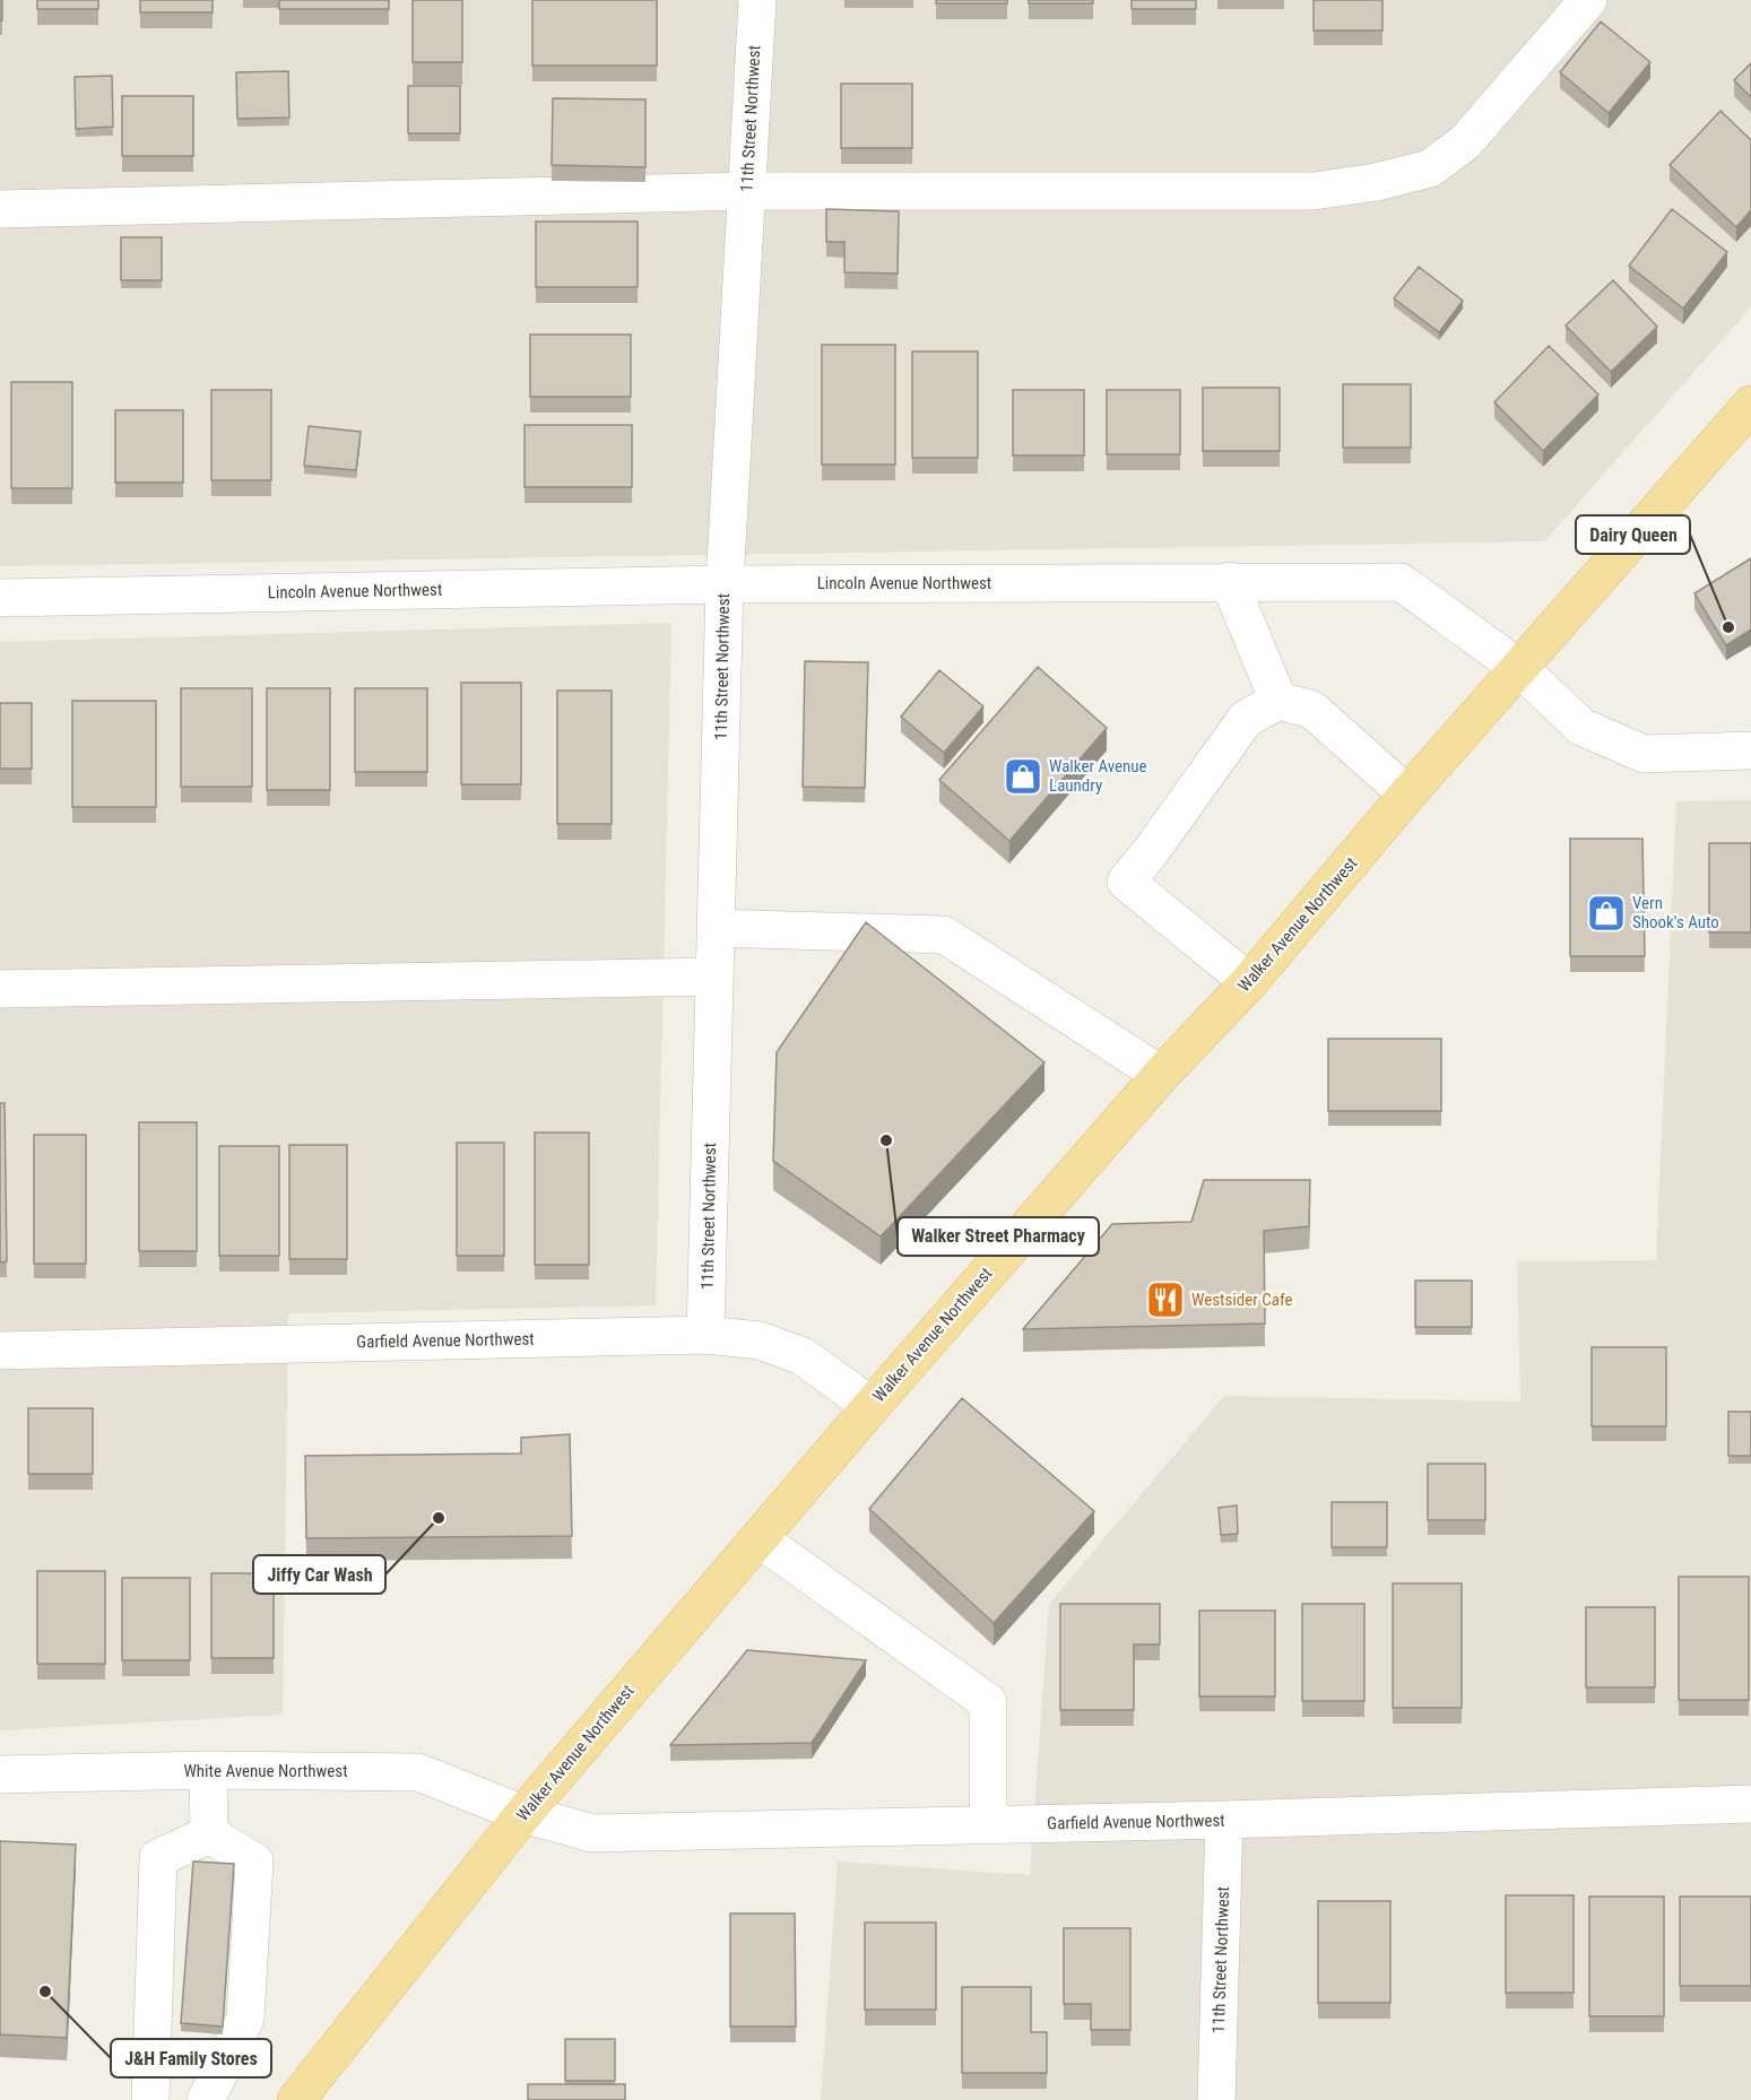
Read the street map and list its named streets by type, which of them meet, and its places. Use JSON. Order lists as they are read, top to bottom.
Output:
{
  "streets": {
    "main road": ["Walker Avenue Northwest"],
    "street": [
      "11th Street Northwest",
      "Lincoln Avenue Northwest",
      "Garfield Avenue Northwest",
      "White Avenue Northwest"
    ]
  },
  "crossings": [
    ["11th Street Northwest", "Lincoln Avenue Northwest"],
    ["11th Street Northwest", "Garfield Avenue Northwest"],
    ["Lincoln Avenue Northwest", "Walker Avenue Northwest"],
    ["Walker Avenue Northwest", "Garfield Avenue Northwest"],
    ["Walker Avenue Northwest", "White Avenue Northwest"],
    ["Garfield Avenue Northwest", "White Avenue Northwest"]
  ],
  "places": {
    "other": [
      "Dairy Queen",
      "Walker Street Pharmacy",
      "Jiffy Car Wash",
      "J&H Family Stores"
    ],
    "shop": ["Walker Avenue Laundry", "Vern Shook's Auto"],
    "restaurant": ["Westsider Cafe"]
  }
}
